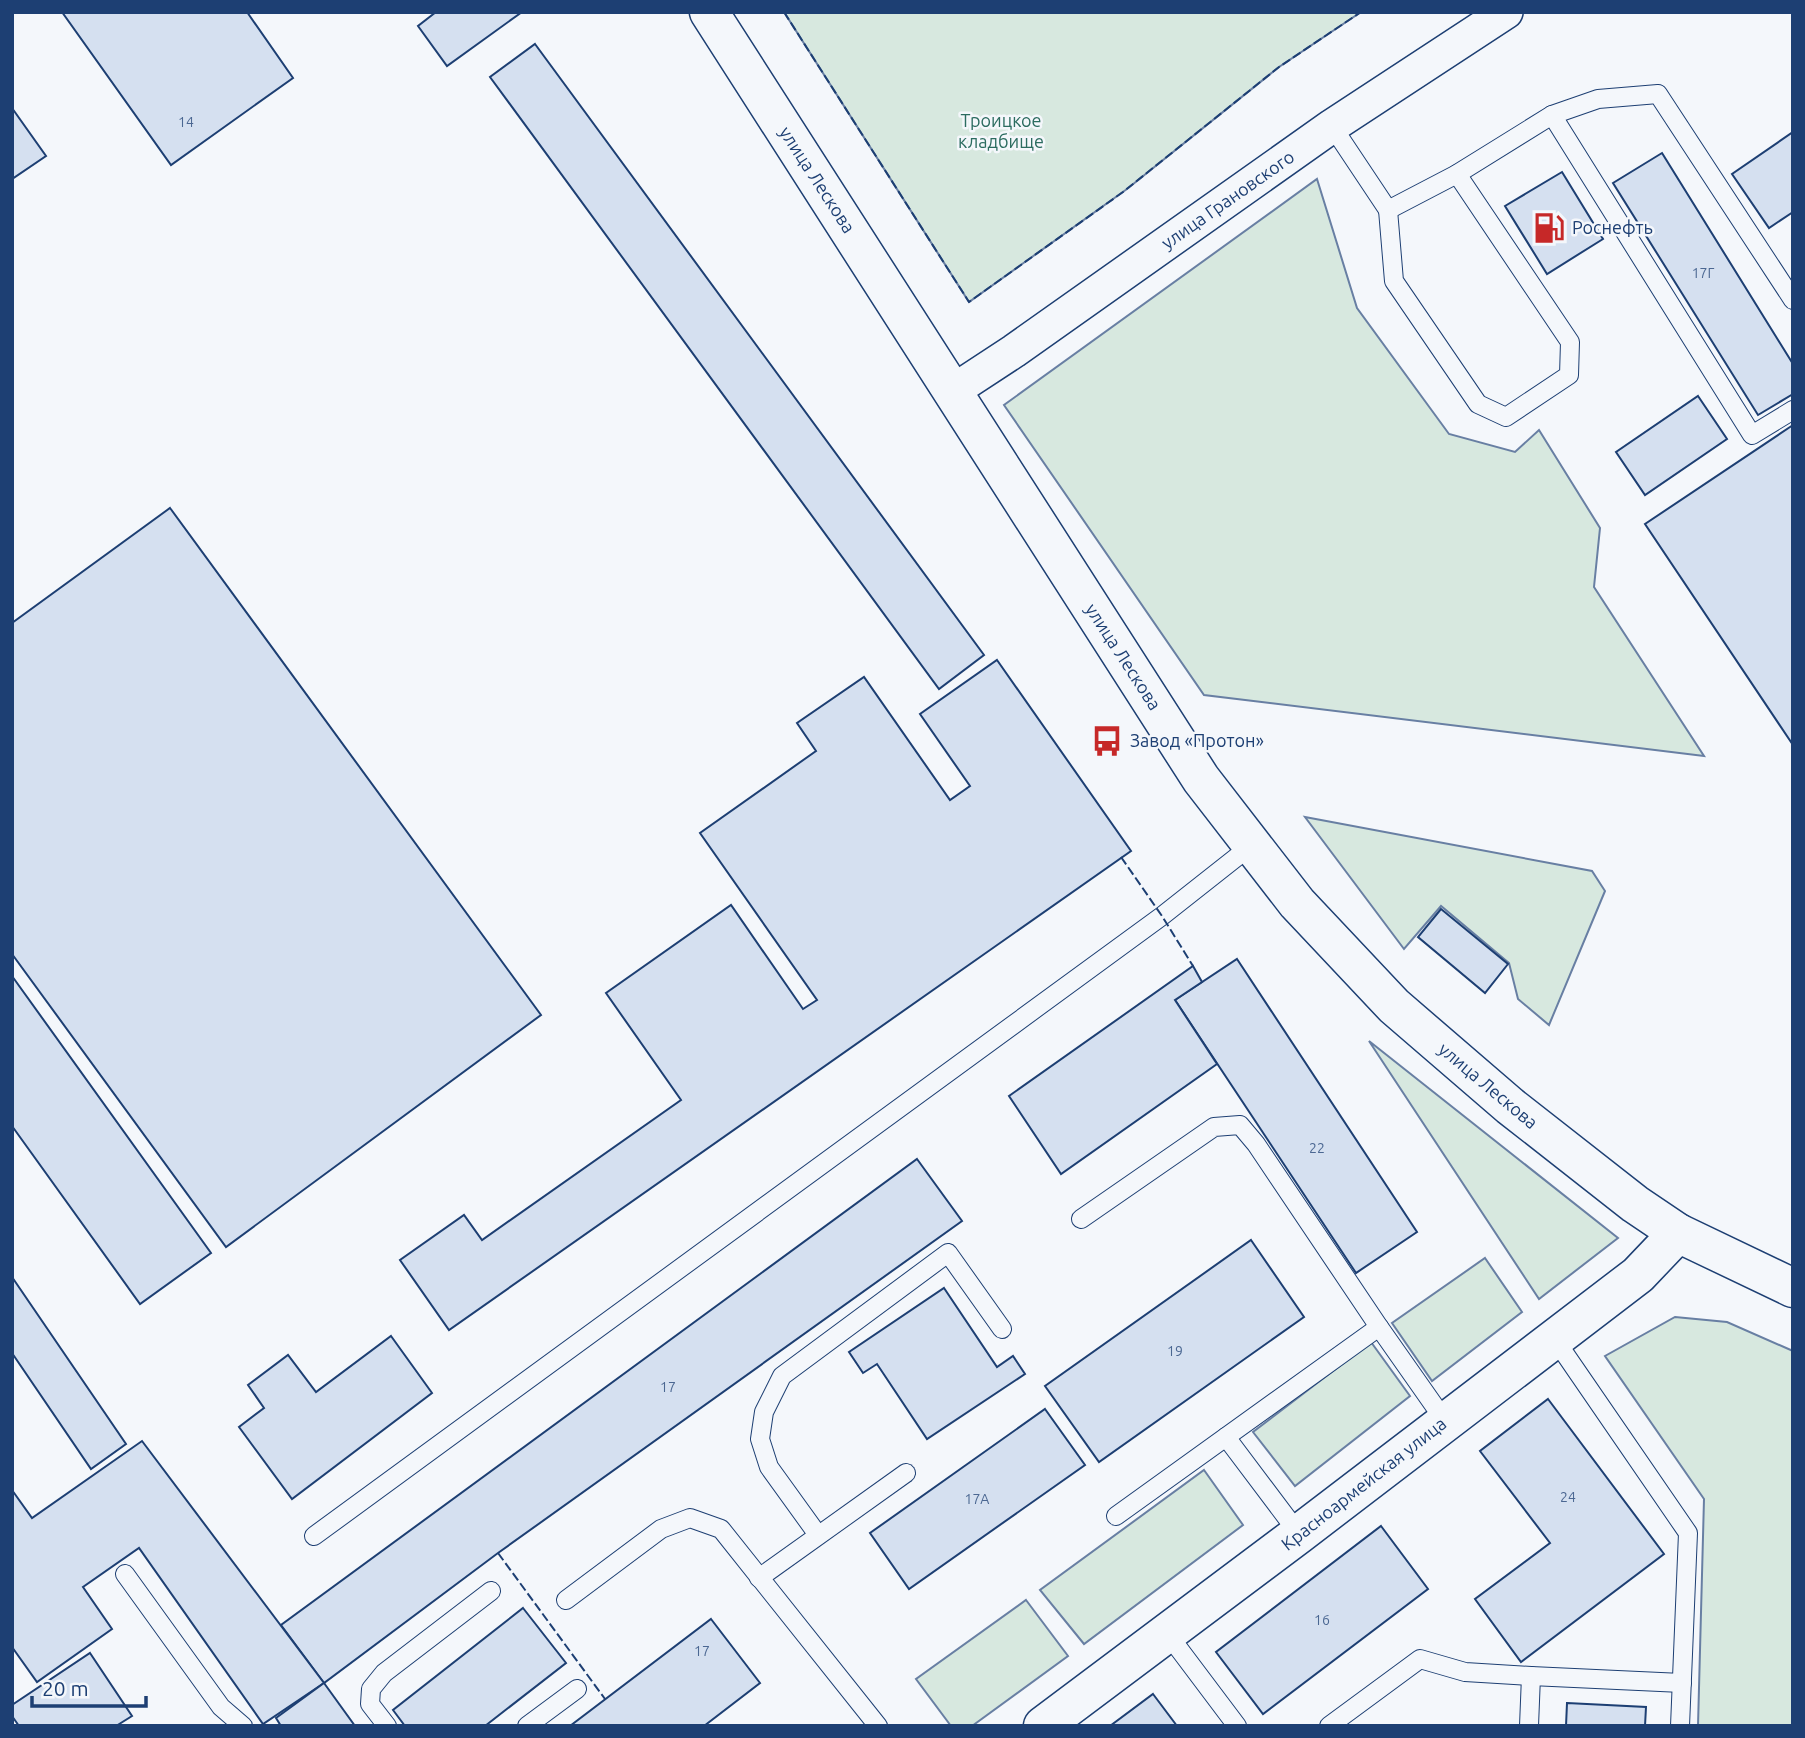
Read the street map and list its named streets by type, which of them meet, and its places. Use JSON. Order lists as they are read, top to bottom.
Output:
{
  "streets": {
    "main road": ["улица Лескова", "Красноармейская улица"],
    "street": ["улица Грановского"]
  },
  "crossings": [
    ["улица Лескова", "улица Грановского"],
    ["улица Лескова", "Красноармейская улица"]
  ],
  "parks": ["Троицкое кладбище"],
  "places": {
    "fuel station": ["Роснефть"],
    "bus stop": ["Завод «Протон»"]
  },
  "house_numbers": [
    "14",
    "17Г",
    "22",
    "19",
    "17",
    "24",
    "17А",
    "16",
    "17"
  ],
  "scale_bar": "20 m"
}
